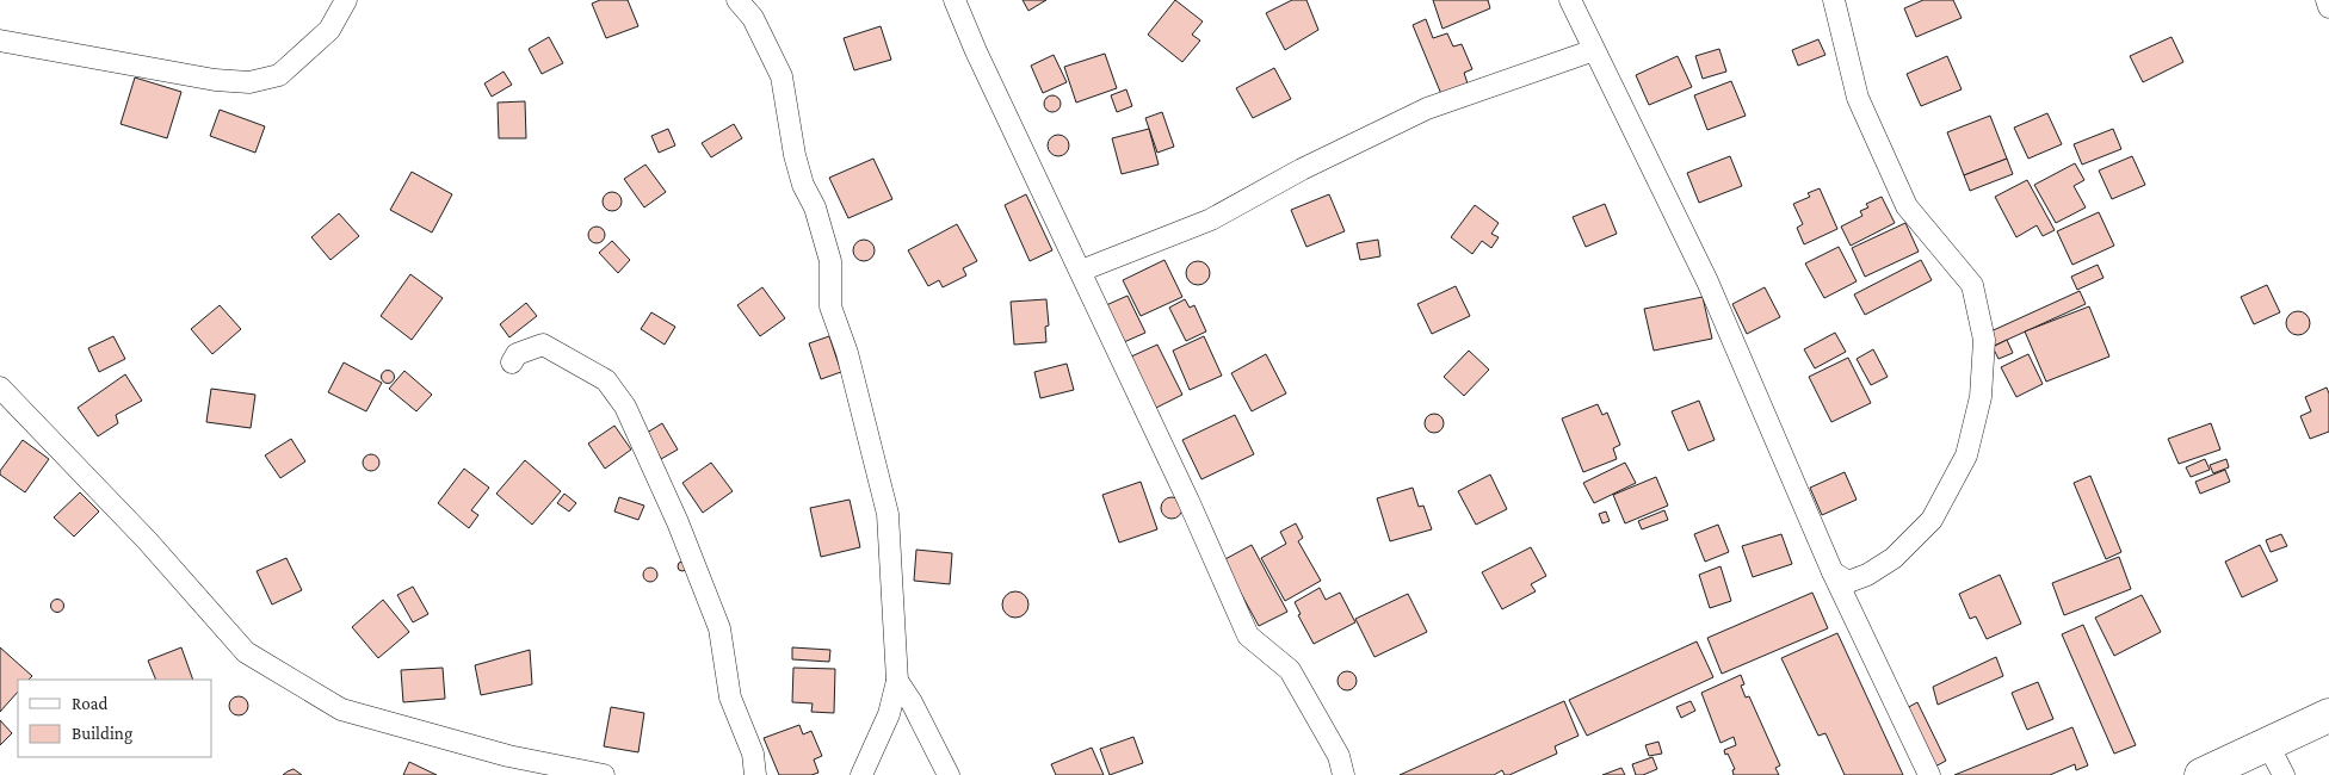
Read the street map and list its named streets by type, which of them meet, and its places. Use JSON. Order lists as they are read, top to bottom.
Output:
{
  "legend": ["Road", "Building"]
}
